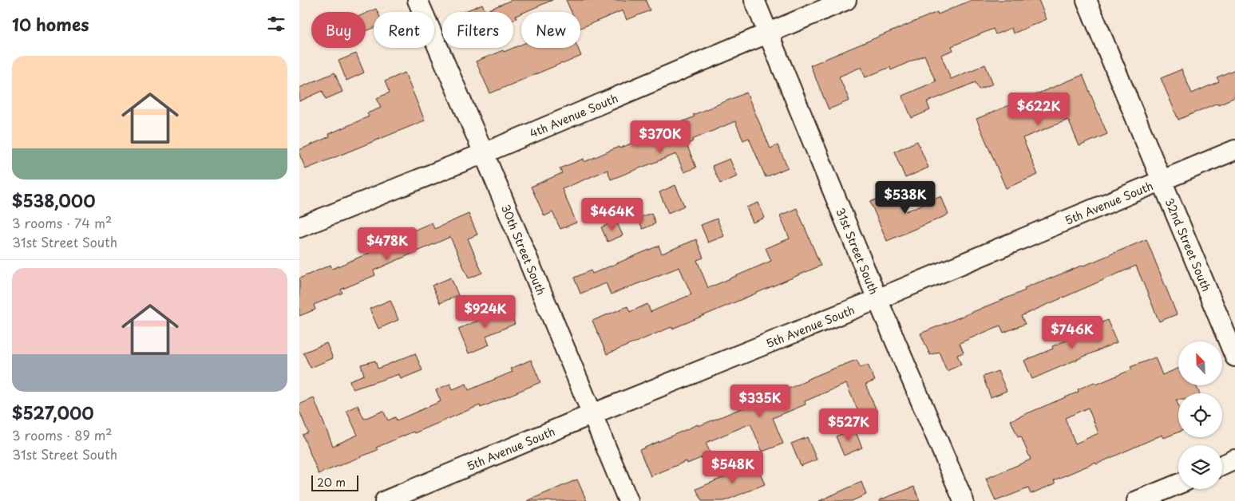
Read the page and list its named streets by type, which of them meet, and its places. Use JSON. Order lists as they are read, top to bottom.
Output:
{
  "streets": {
    "street": [
      "4th Avenue South",
      "5th Avenue South",
      "32nd Street South",
      "30th Street South",
      "31st Street South"
    ]
  },
  "crossings": [
    ["4th Avenue South", "30th Street South"],
    ["4th Avenue South", "31st Street South"],
    ["5th Avenue South", "32nd Street South"],
    ["5th Avenue South", "30th Street South"],
    ["5th Avenue South", "31st Street South"]
  ],
  "scale_bar": "20 m",
  "north": "top left",
  "page": {
    "heading": "10 homes",
    "chip": [
      "Buy",
      "Rent",
      "Filters",
      "New"
    ],
    "list": [
      {
        "name": "$538,000",
        "note": "3 rooms · 74 m² · 31st Street South"
      },
      {
        "name": "$527,000",
        "note": "3 rooms · 89 m² · 31st Street South"
      }
    ],
    "price": [
      "$622K",
      "$370K",
      "$538K",
      "$464K",
      "$478K",
      "$924K",
      "$746K",
      "$335K",
      "$527K",
      "$548K"
    ],
    "scale": "20 m"
  }
}
